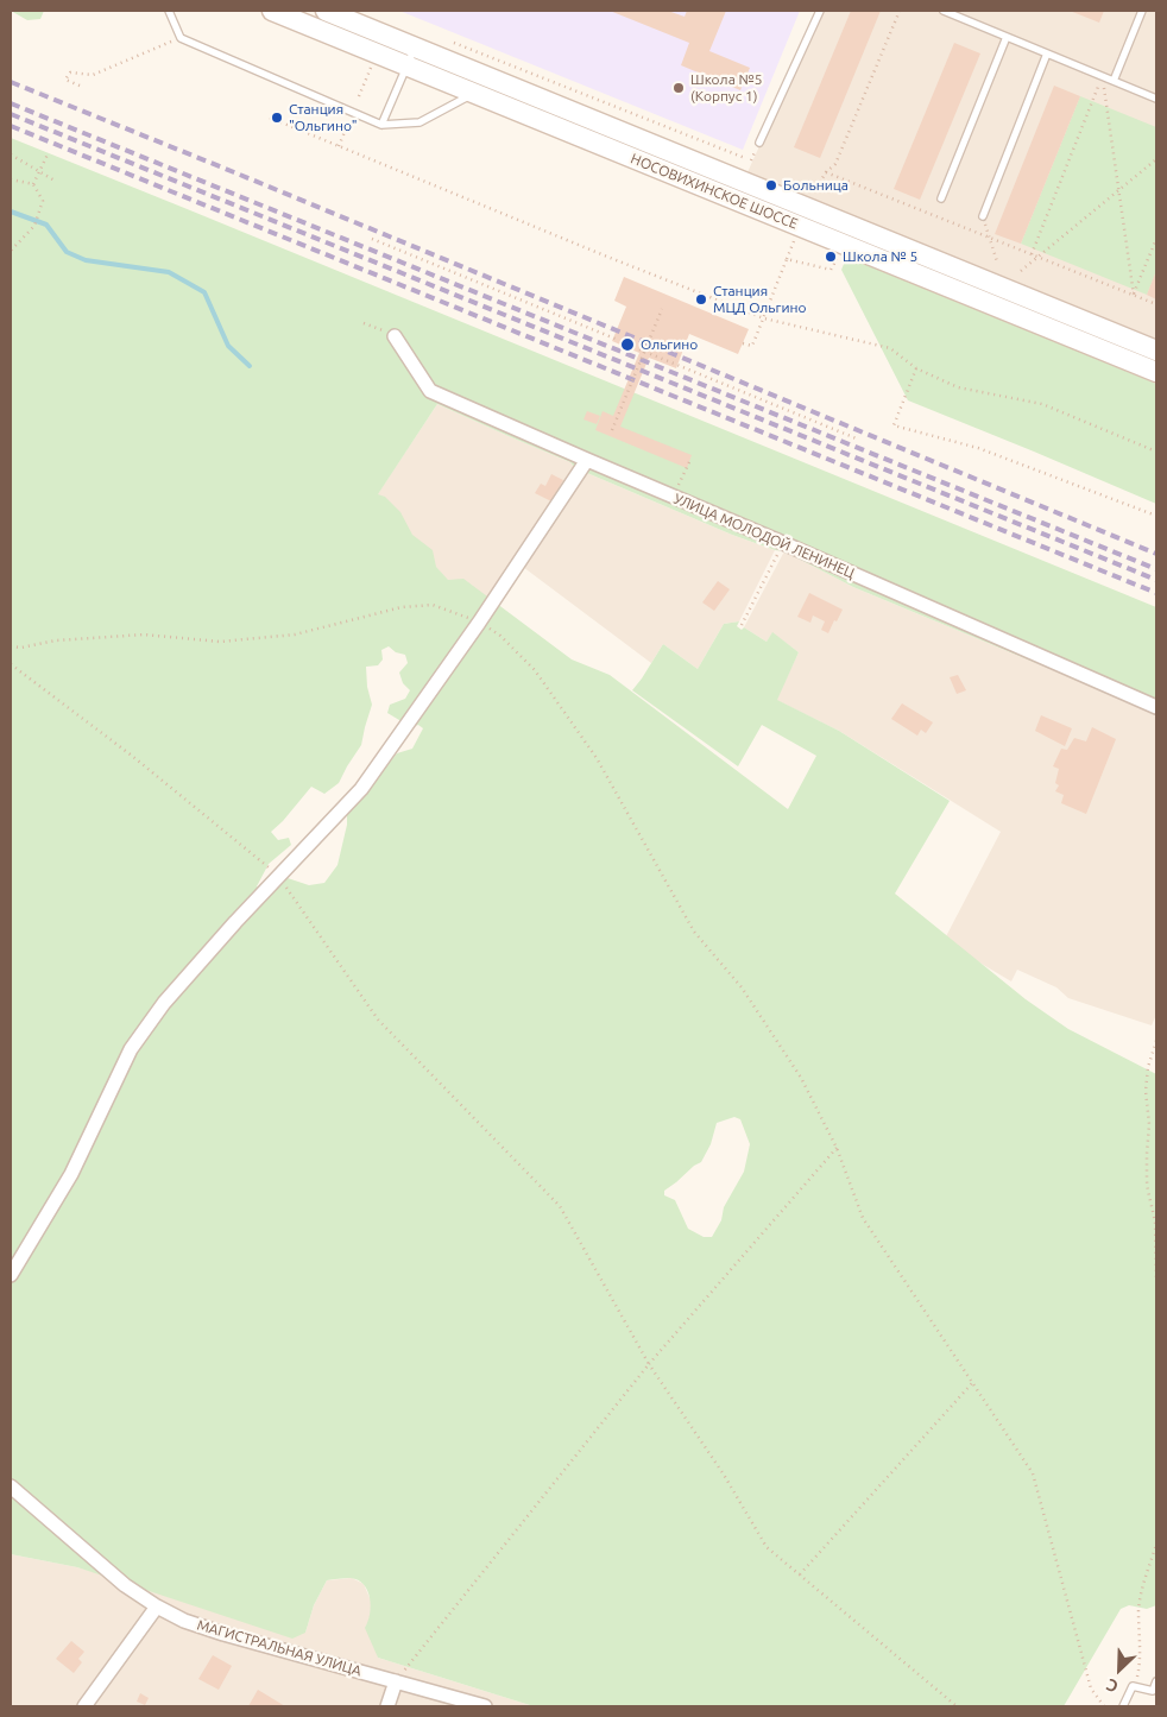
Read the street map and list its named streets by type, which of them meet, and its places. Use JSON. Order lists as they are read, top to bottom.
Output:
{
  "streets": {
    "main road": ["НОСОВИХИНСКОЕ ШОССЕ"],
    "street": ["УЛИЦА МОЛОДОЙ ЛЕНИНЕЦ", "МАГИСТРАЛЬНАЯ УЛИЦА"]
  },
  "places": [
    "Школа №5 (Корпус 1)",
    "Станция \"Ольгино\"",
    "Больница",
    "Школа № 5",
    "Станция МЦД Ольгино",
    "Ольгино"
  ],
  "north": "bottom left"
}
